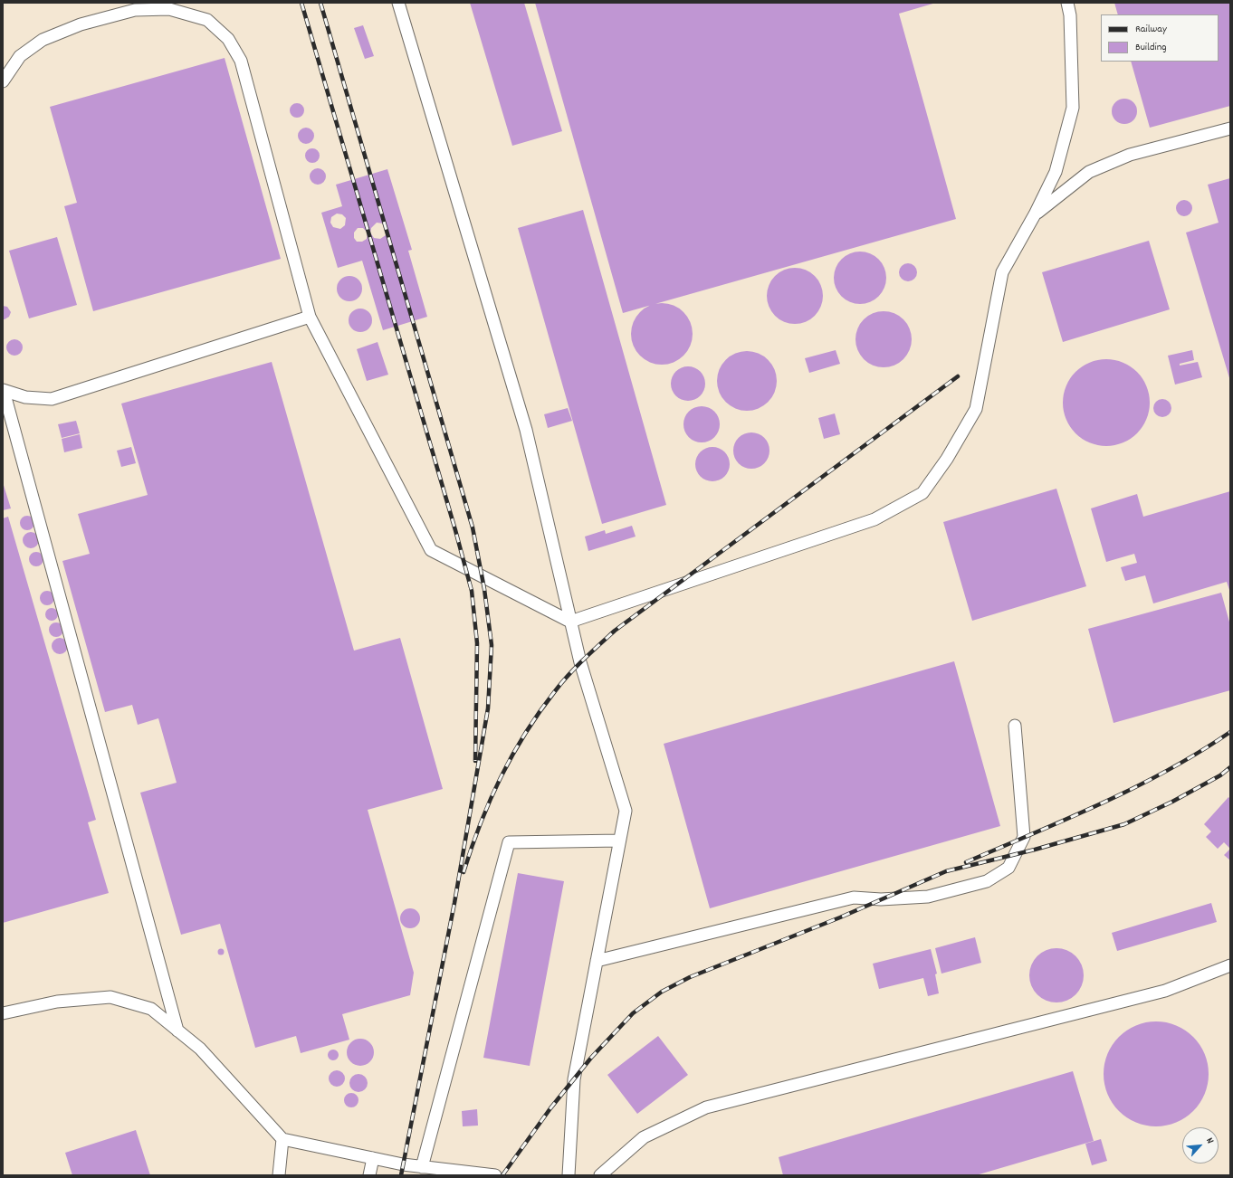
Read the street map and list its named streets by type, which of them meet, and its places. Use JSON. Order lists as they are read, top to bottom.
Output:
{
  "legend": ["Railway", "Building"],
  "north": "top right"
}
